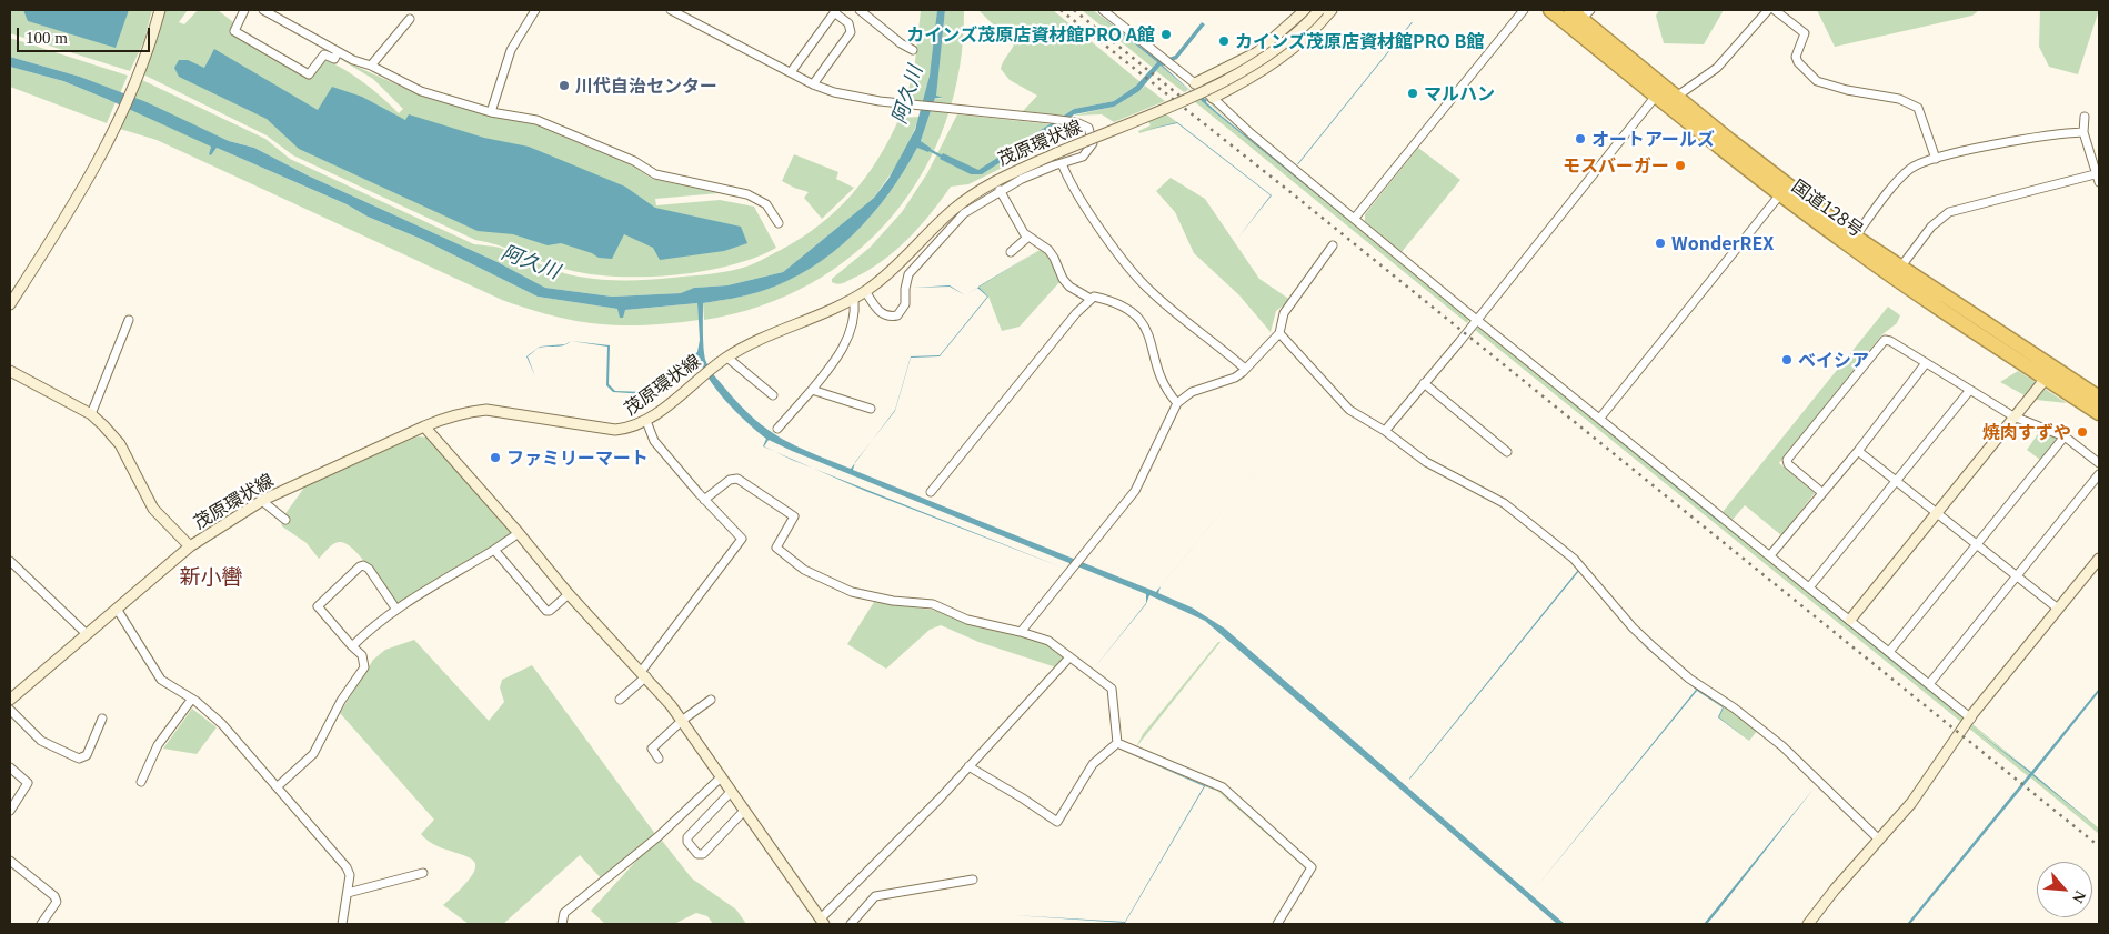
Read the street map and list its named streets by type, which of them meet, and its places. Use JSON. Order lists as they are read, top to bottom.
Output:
{
  "streets": {
    "highway": ["国道128号"],
    "street": ["茂原環状線"]
  },
  "districts": ["新小轡"],
  "water": ["阿久川"],
  "places": [
    "カインズ茂原店資材館PRO A館",
    "カインズ茂原店資材館PRO B館",
    "川代自治センター",
    "マルハン",
    "オートアールズ",
    "モスバーガー",
    "WonderREX",
    "ベイシア",
    "焼肉すずや",
    "ファミリーマート"
  ],
  "scale_bar": "100 m",
  "north": "bottom right"
}
